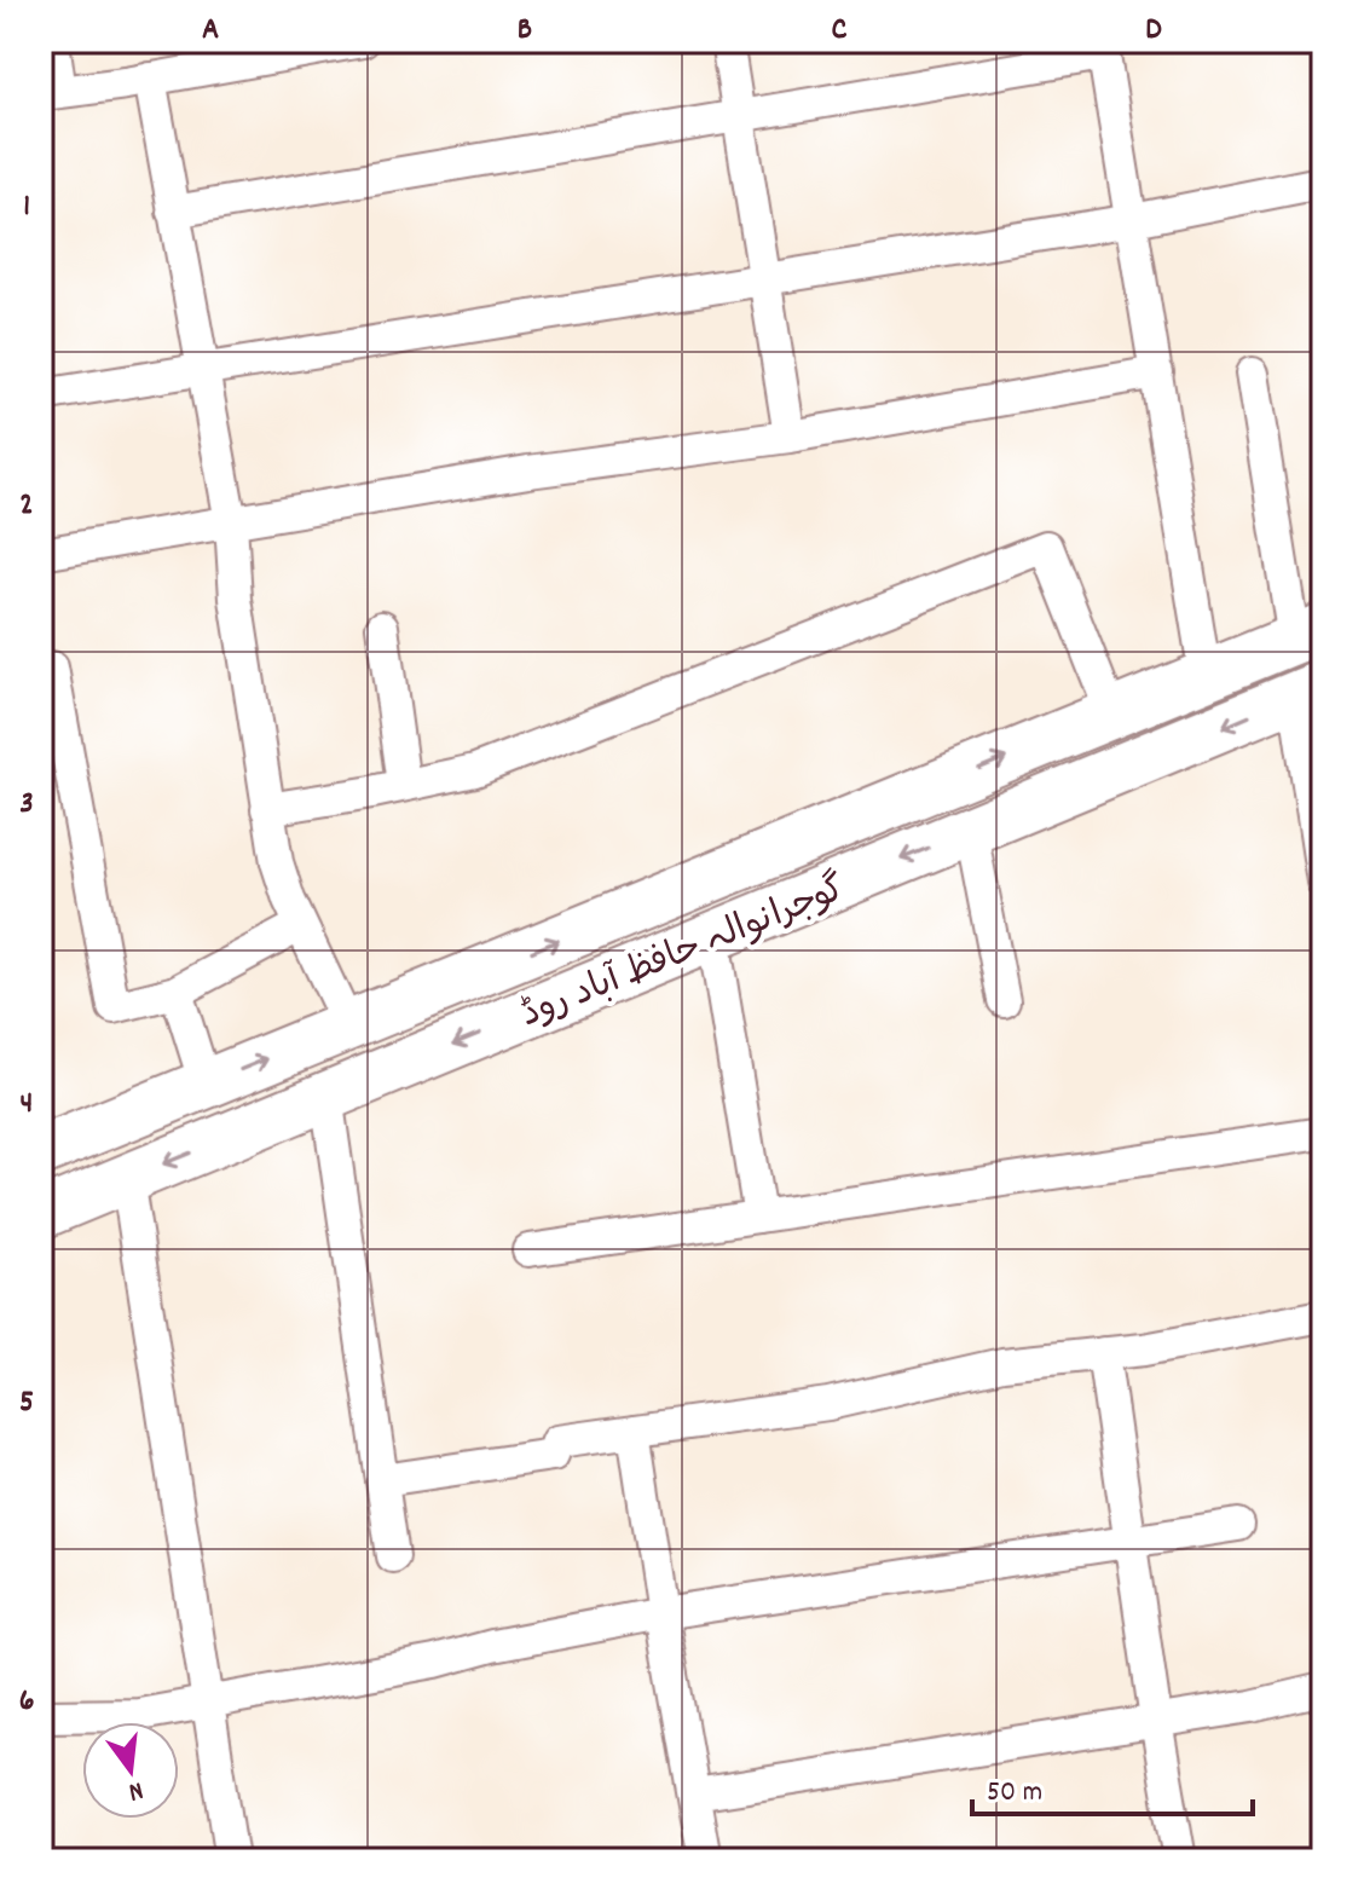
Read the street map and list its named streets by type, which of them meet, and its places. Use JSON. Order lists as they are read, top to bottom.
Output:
{
  "streets": {
    "main road": ["گوجرانوالہ حافظ آباد روڈ"]
  },
  "scale_bar": "50 m",
  "north": "bottom",
  "grid": {
    "columns": [
      "A",
      "B",
      "C",
      "D"
    ],
    "rows": [
      "1",
      "2",
      "3",
      "4",
      "5",
      "6"
    ]
  }
}
